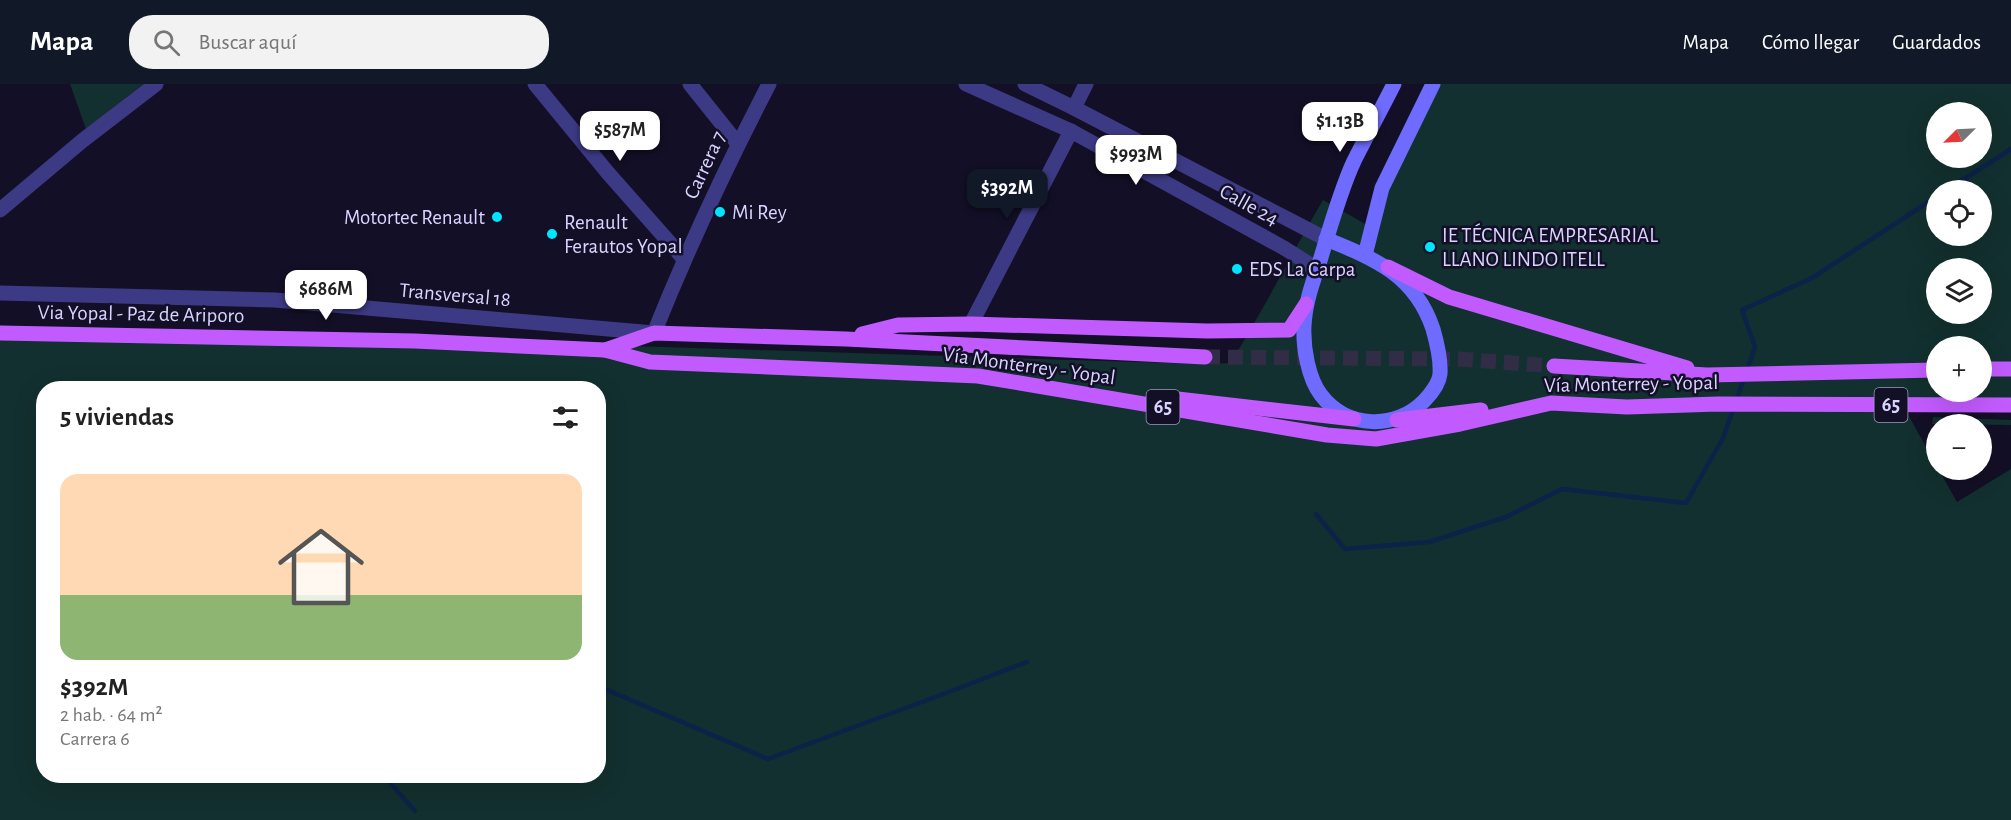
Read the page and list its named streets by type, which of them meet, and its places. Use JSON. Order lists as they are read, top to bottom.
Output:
{
  "streets": {
    "main road": ["Via Yopal - Paz de Ariporo", "Vía Monterrey - Yopal", "65"],
    "street": ["Carrera 7", "Calle 24", "Transversal 18"]
  },
  "crossings": [
    ["Carrera 7", "Transversal 18"],
    ["Carrera 7", "Vía Monterrey - Yopal"],
    ["Transversal 18", "Vía Monterrey - Yopal"],
    ["Via Yopal - Paz de Ariporo", "Vía Monterrey - Yopal"]
  ],
  "places": [
    "Mi Rey",
    "Motortec Renault",
    "Renault Ferautos Yopal",
    "IE TÉCNICA EMPRESARIAL LLANO LINDO ITELL",
    "EDS La Carpa"
  ],
  "north": "bottom left",
  "page": {
    "header": "Mapa",
    "search": "Buscar aquí",
    "nav": ["Mapa", "Cómo llegar", "Guardados"],
    "map_buttons": ["+", "−"],
    "price": [
      "$1.13B",
      "$587M",
      "$993M",
      "$392M",
      "$686M"
    ],
    "heading": "5 viviendas",
    "list": [
      {
        "name": "$392M",
        "note": "2 hab. · 64 m² · Carrera 6"
      }
    ]
  }
}
